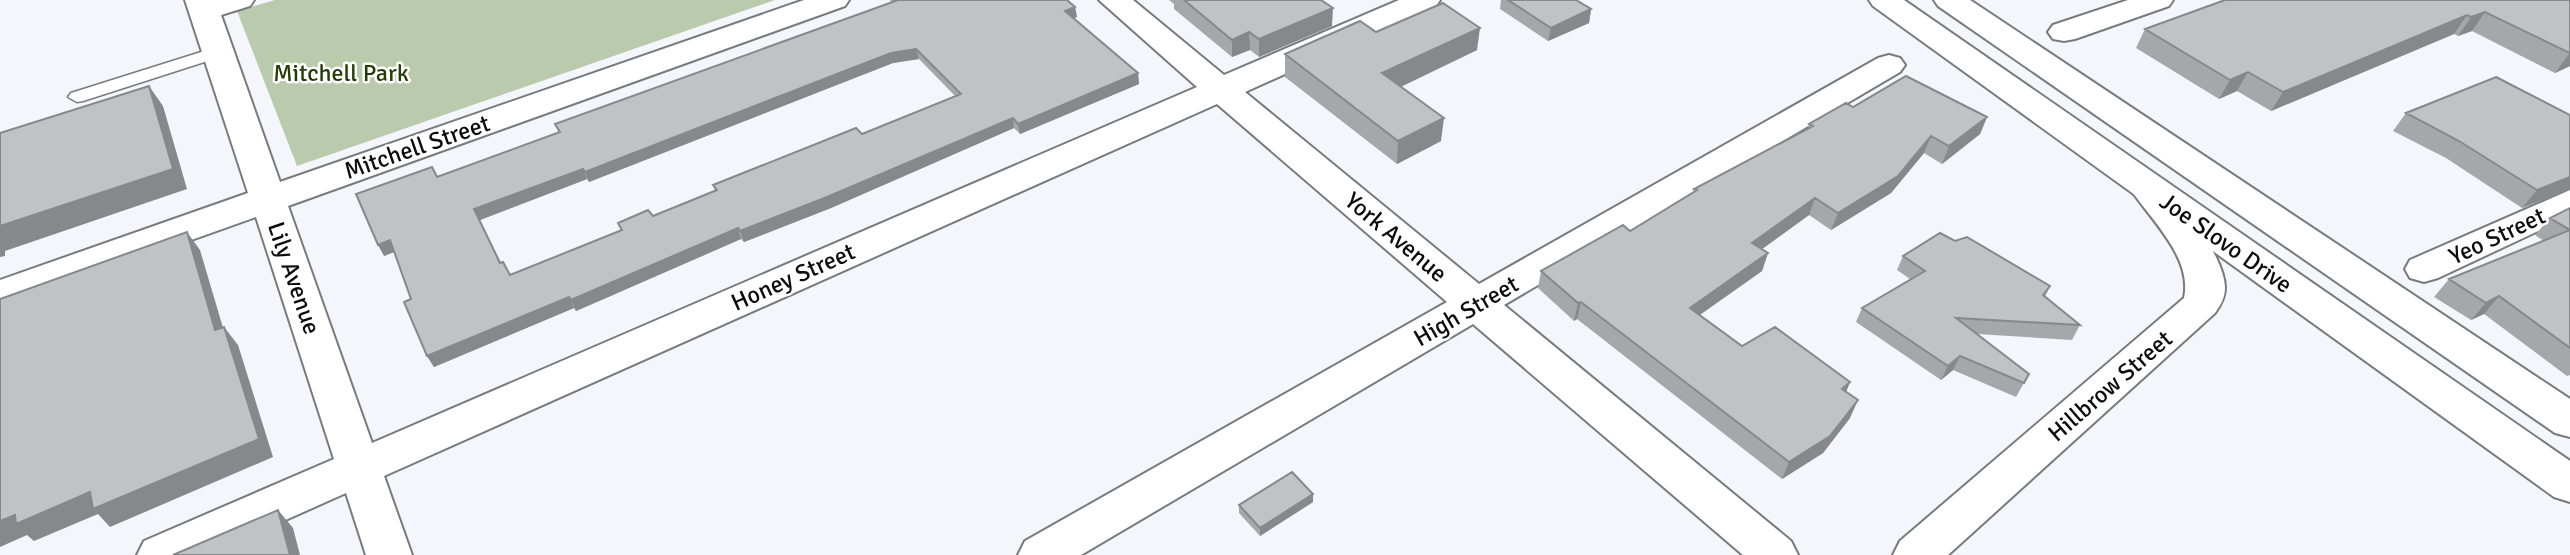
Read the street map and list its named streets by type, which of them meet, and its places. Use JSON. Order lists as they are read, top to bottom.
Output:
{
  "streets": {
    "street": [
      "Mitchell Street",
      "Yeo Street",
      "York Avenue",
      "Joe Slovo Drive",
      "Honey Street",
      "Lily Avenue",
      "High Street",
      "Hillbrow Street"
    ]
  },
  "crossings": [
    ["Mitchell Street", "Lily Avenue"],
    ["York Avenue", "Honey Street"],
    ["York Avenue", "High Street"],
    ["Joe Slovo Drive", "Hillbrow Street"],
    ["Honey Street", "Lily Avenue"]
  ],
  "parks": ["Mitchell Park"]
}
